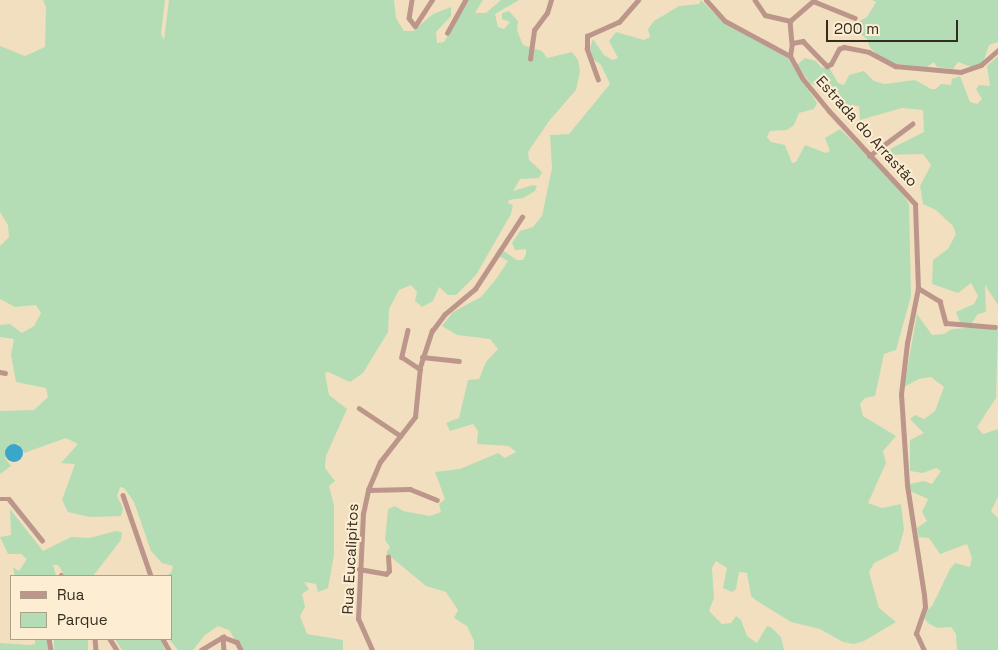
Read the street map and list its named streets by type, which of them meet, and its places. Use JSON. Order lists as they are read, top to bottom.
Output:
{
  "streets": {
    "street": ["Estrada do Arrastão", "Rua Eucalipitos"]
  },
  "legend": ["Rua", "Parque"],
  "scale_bar": "200 m"
}
